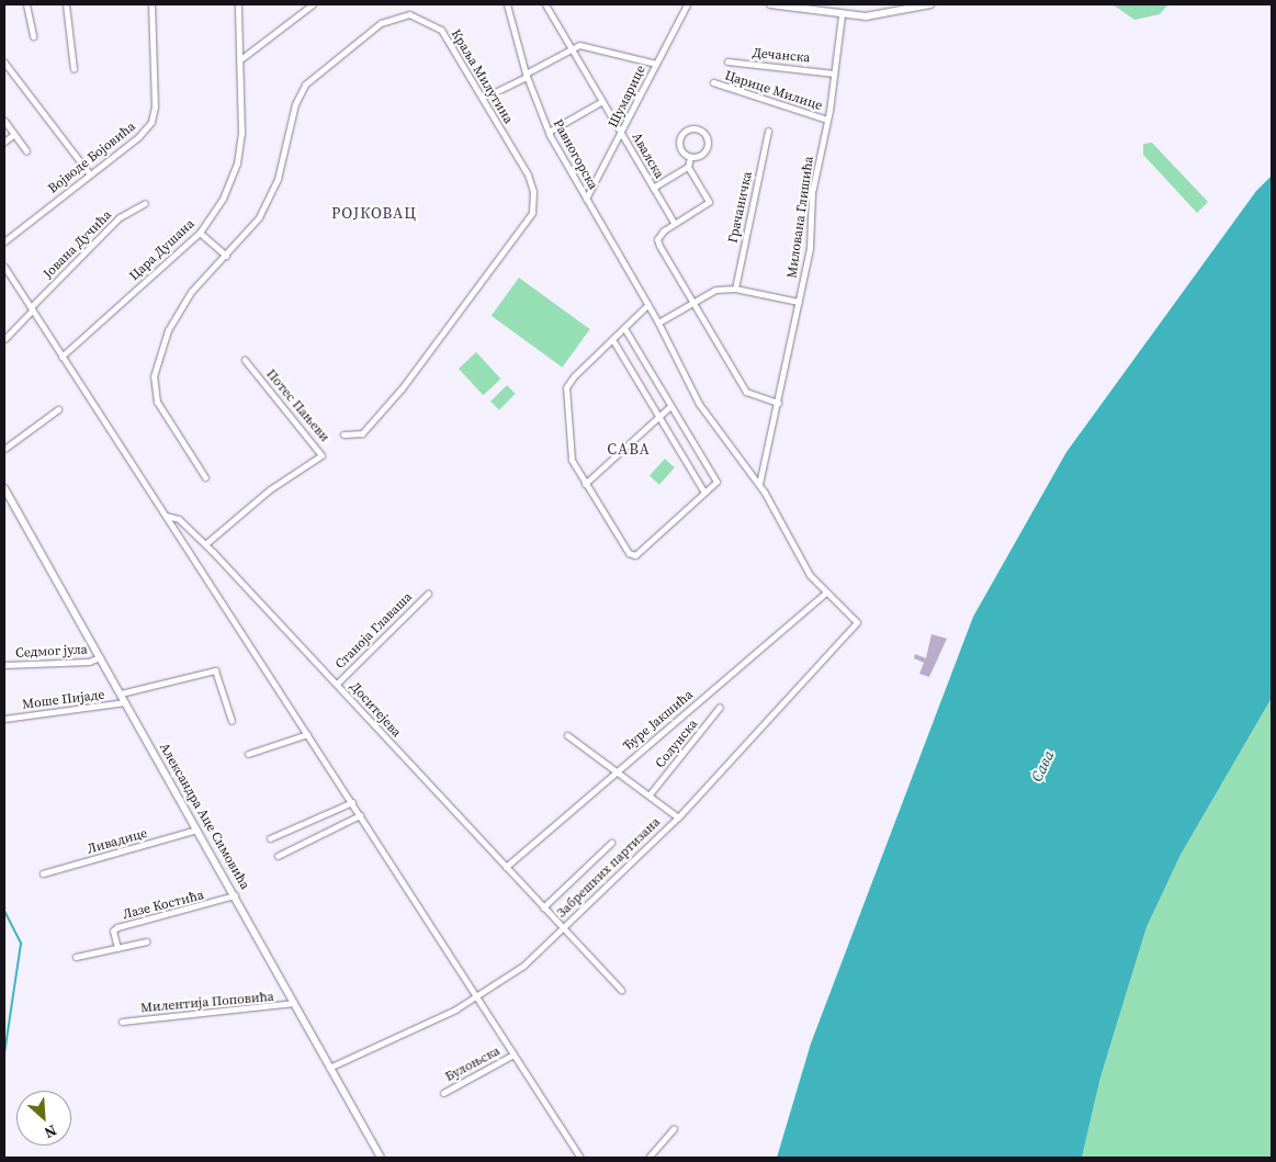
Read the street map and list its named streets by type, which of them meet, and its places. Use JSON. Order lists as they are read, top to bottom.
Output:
{
  "streets": {
    "street": [
      "Дечанска",
      "Краља Милутина",
      "Царице Милице",
      "Шумарице",
      "Равногорска",
      "Авалска",
      "Војводе Бојовића",
      "Грачаничка",
      "Милована Глишића",
      "Јована Дучића",
      "Цара Душана",
      "Потес Пањеви",
      "Станоја Главаша",
      "Седмог јула",
      "Моше Пијаде",
      "Доситејева",
      "Ђуре Јакшића",
      "Солунска",
      "Александра Аце Симовића",
      "Ливадице",
      "Забрешких партизана",
      "Лазе Костића",
      "Милентија Поповића",
      "Булоњска"
    ]
  },
  "crossings": [
    ["Дечанска", "Милована Глишића"],
    ["Царице Милице", "Милована Глишића"],
    ["Шумарице", "Равногорска"],
    ["Шумарице", "Авалска"],
    ["Равногорска", "Милована Глишића"],
    ["Равногорска", "Ђуре Јакшића"],
    ["Равногорска", "Забрешких партизана"],
    ["Потес Пањеви", "Доситејева"],
    ["Станоја Главаша", "Доситејева"],
    ["Седмог јула", "Александра Аце Симовића"],
    ["Моше Пијаде", "Александра Аце Симовића"],
    ["Доситејева", "Ђуре Јакшића"],
    ["Доситејева", "Забрешких партизана"],
    ["Александра Аце Симовића", "Ливадице"],
    ["Александра Аце Симовића", "Забрешких партизана"],
    ["Александра Аце Симовића", "Лазе Костића"],
    ["Александра Аце Симовића", "Милентија Поповића"]
  ],
  "districts": ["РОЈКОВАЦ", "САВА"],
  "water": ["Сава"],
  "north": "bottom right"
}
